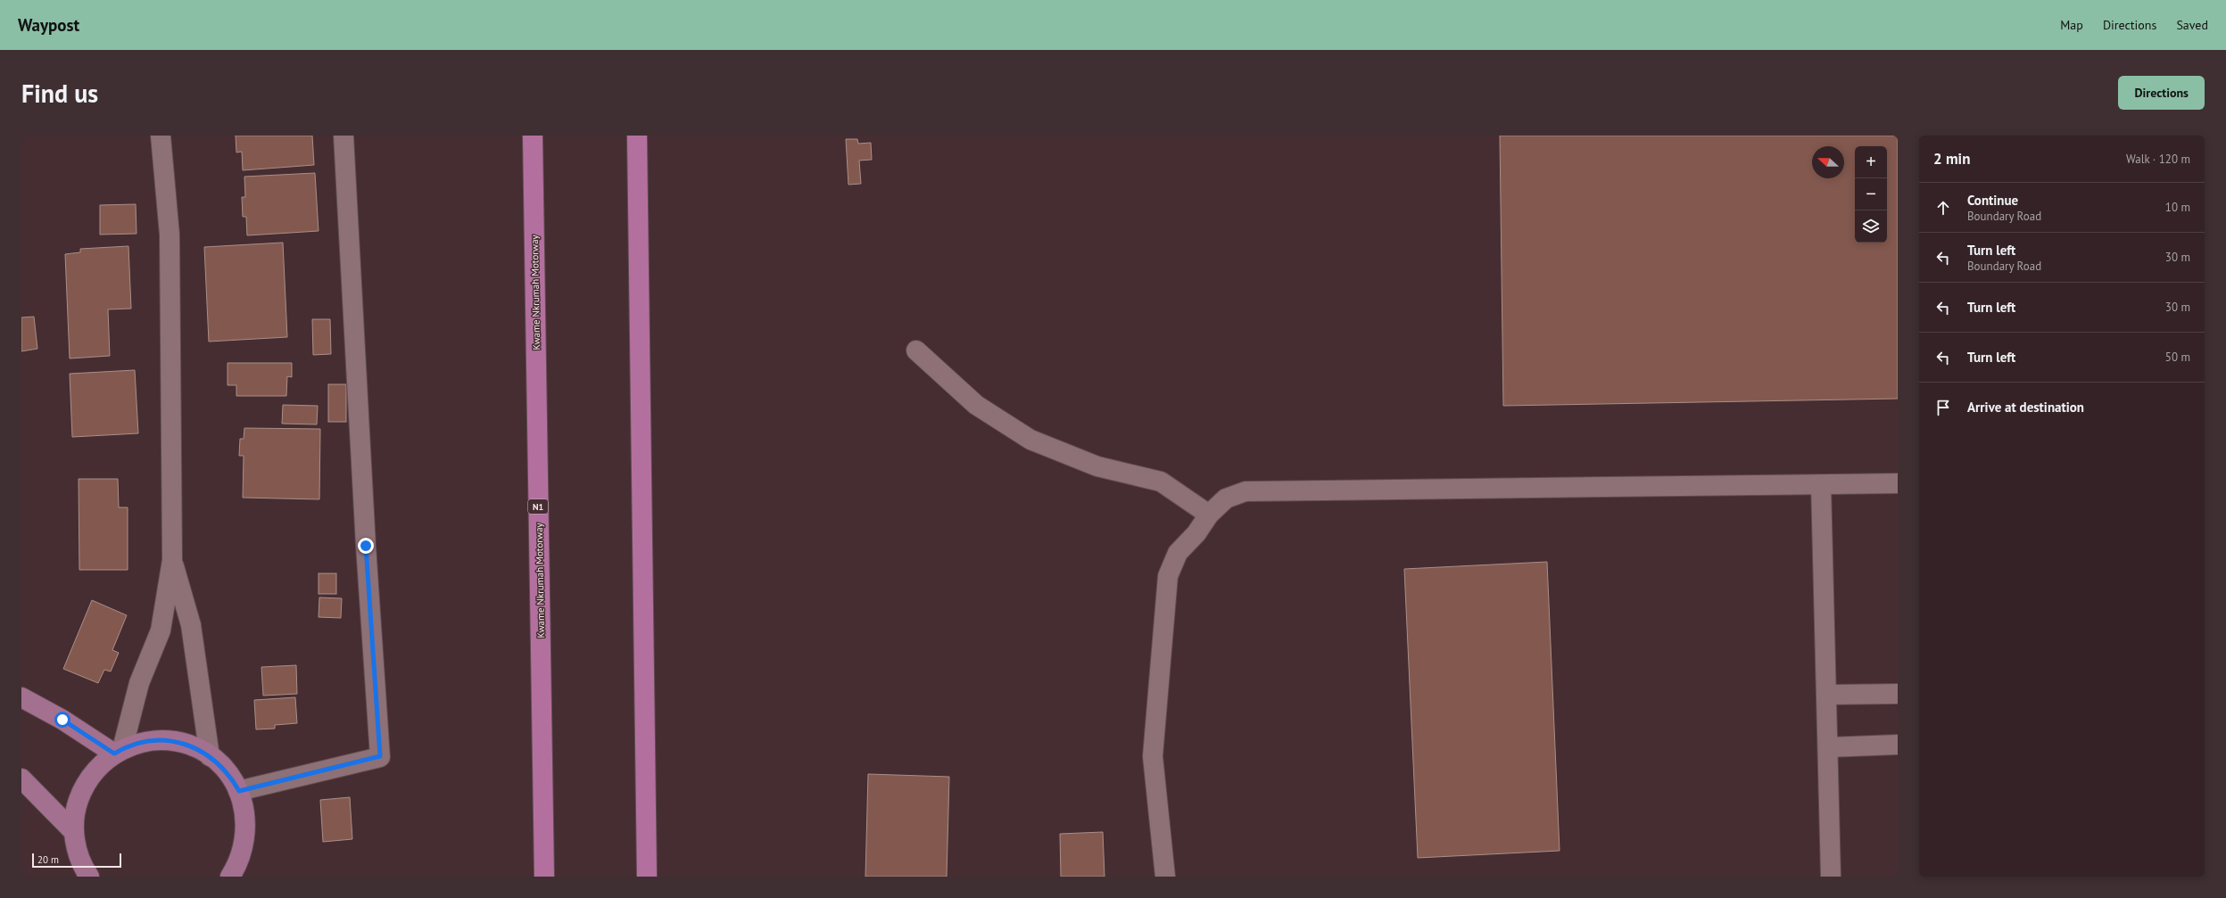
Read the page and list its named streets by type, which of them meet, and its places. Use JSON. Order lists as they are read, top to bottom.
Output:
{
  "streets": {
    "highway": ["Kwame Nkrumah Motorway", "N1"]
  },
  "scale_bar": "20 m",
  "north": "left",
  "page": {
    "header": "Waypost",
    "nav": ["Map", "Directions", "Saved"],
    "buttons": "Directions",
    "title": "Find us",
    "heading": ["2 min", "Walk · 120 m"],
    "map_buttons": ["+", "−"],
    "list": [
      ["Continue", "Boundary Road", "10 m"],
      ["Turn left", "Boundary Road", "30 m"],
      ["Turn left", "30 m"],
      ["Turn left", "50 m"],
      "Arrive at destination"
    ],
    "scale": "20 m"
  }
}
